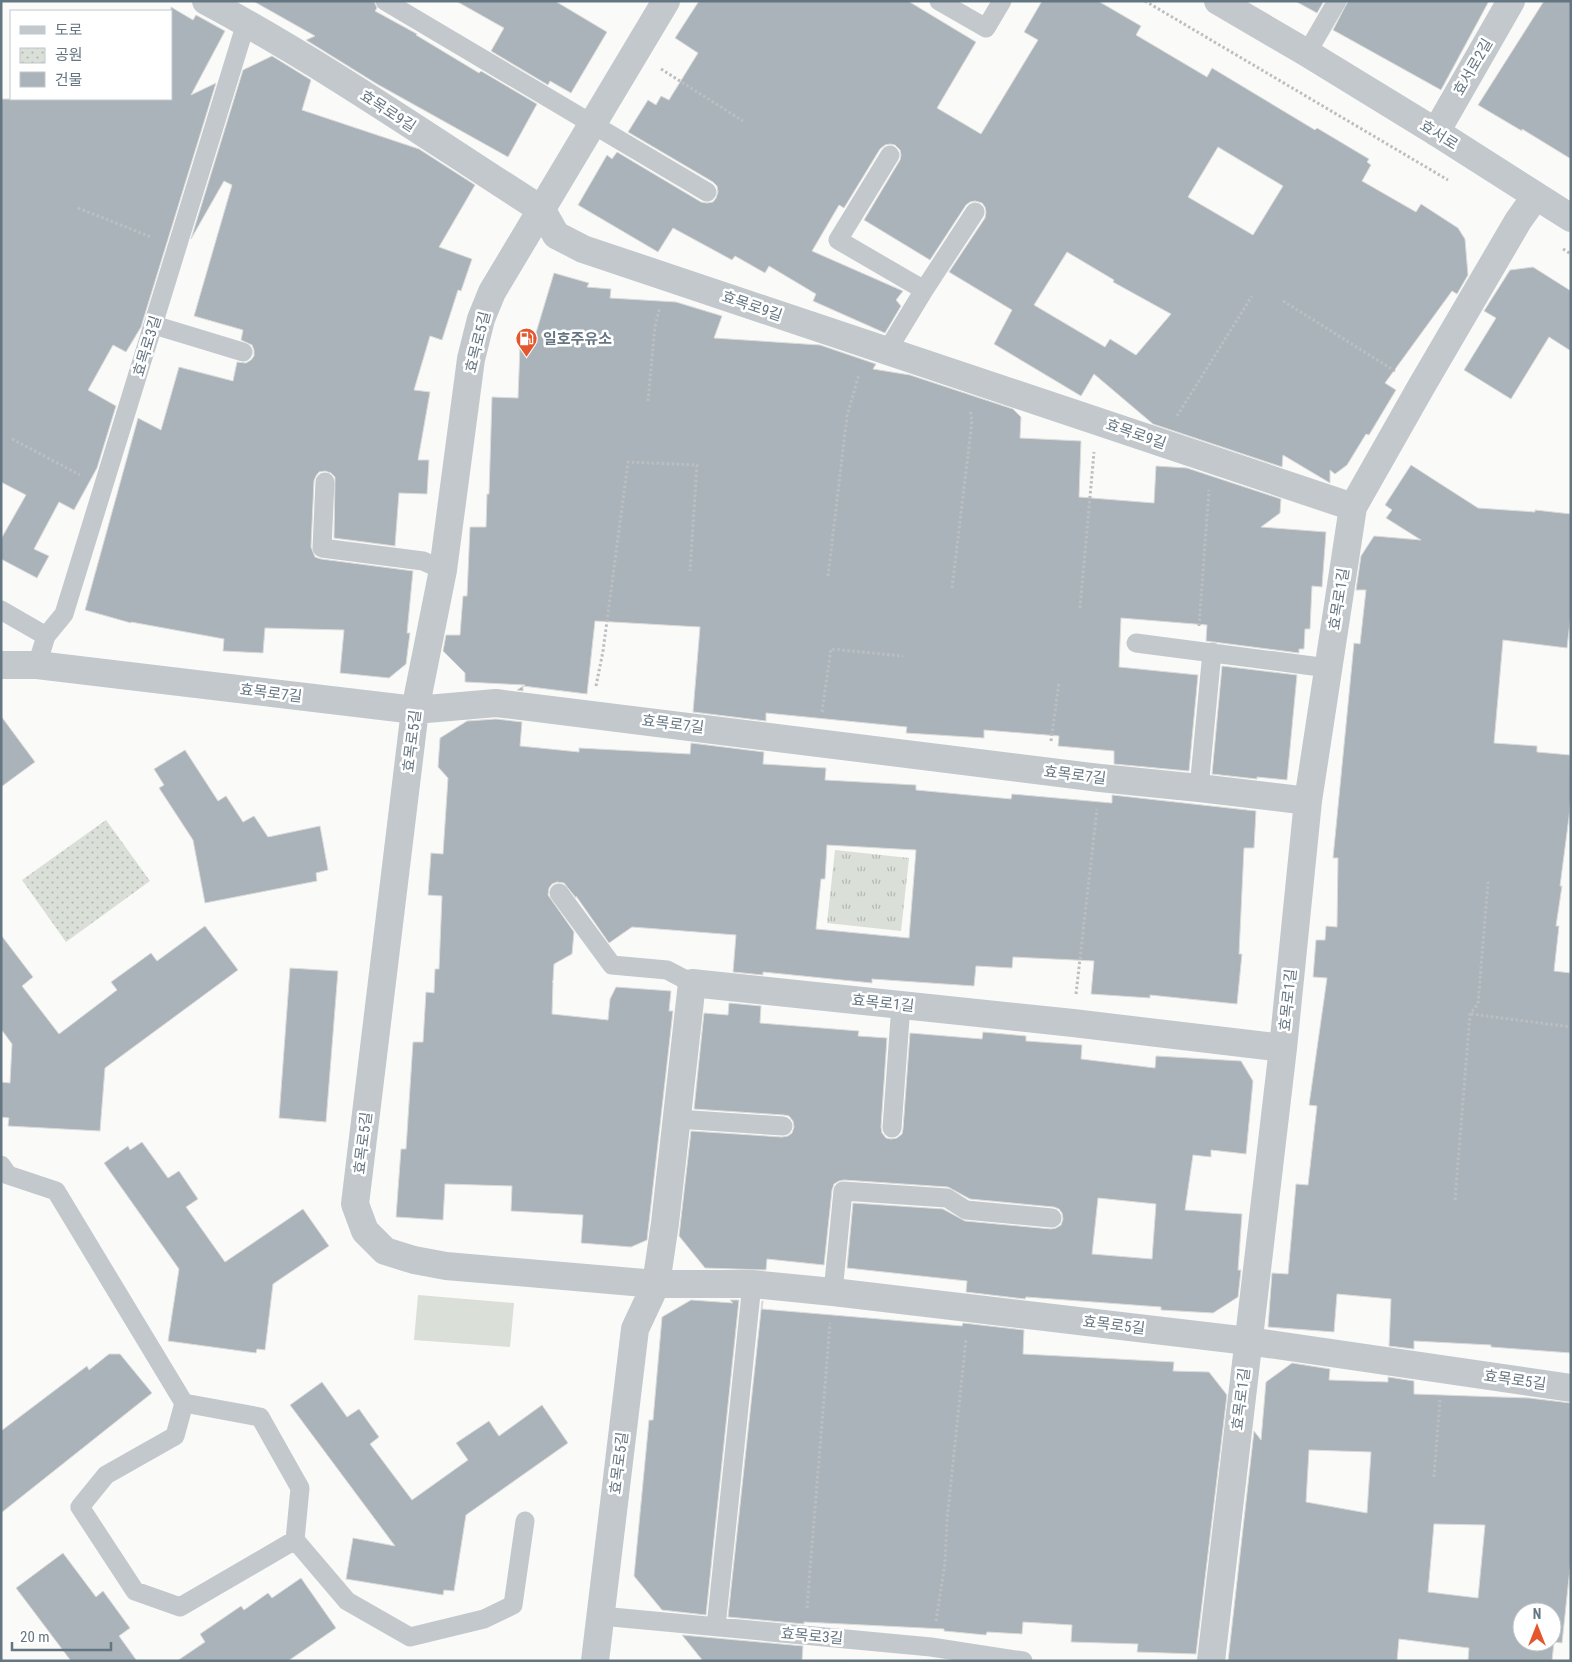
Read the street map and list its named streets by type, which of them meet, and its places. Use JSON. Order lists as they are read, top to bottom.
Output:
{
  "streets": {
    "street": [
      "효서로2길",
      "효목로9길",
      "효서로",
      "효목로5길",
      "효목로1길",
      "효목로7길"
    ],
    "lane": ["효목로3길"]
  },
  "crossings": [
    ["효서로2길", "효서로"],
    ["효목로9길", "효목로5길"],
    ["효목로9길", "효목로3길"],
    ["효목로9길", "효목로1길"],
    ["효서로", "효목로1길"],
    ["효목로5길", "효목로3길"],
    ["효목로5길", "효목로1길"],
    ["효목로5길", "효목로7길"],
    ["효목로3길", "효목로7길"],
    ["효목로1길", "효목로7길"]
  ],
  "places": {
    "fuel station": ["일호주유소"]
  },
  "legend": ["도로", "공원", "건물"],
  "scale_bar": "20 m",
  "north": "top"
}
